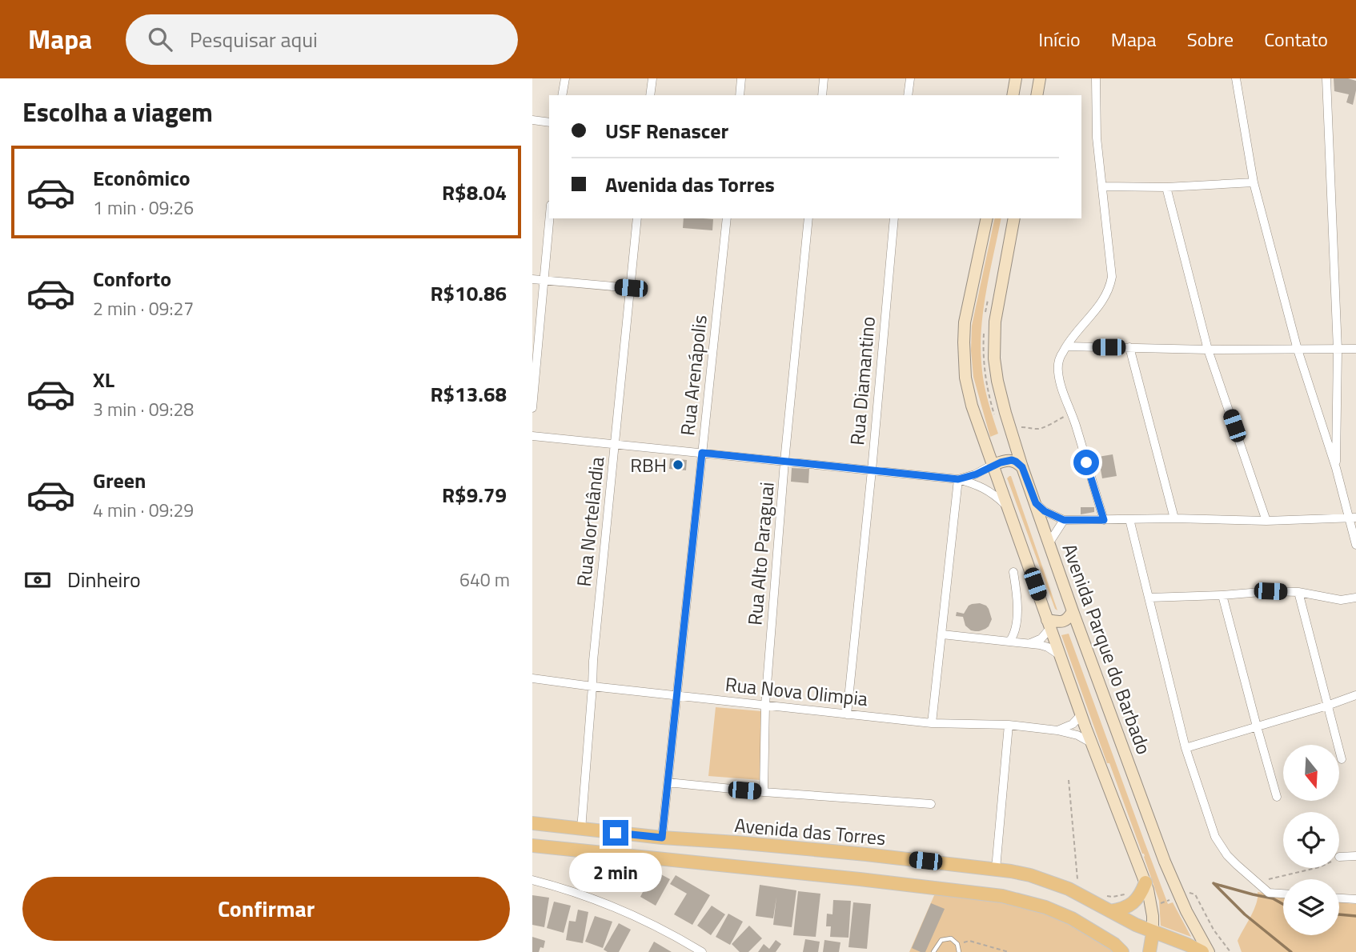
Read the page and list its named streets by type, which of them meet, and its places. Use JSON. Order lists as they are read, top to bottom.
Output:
{
  "streets": {
    "main road": ["Avenida Parque do Barbado", "Avenida das Torres"],
    "street": [
      "Rua Arenápolis",
      "Rua Diamantino",
      "Rua Nortelândia",
      "Rua Alto Paraguai",
      "Rua Nova Olimpia"
    ]
  },
  "crossings": [
    ["Rua Arenápolis", "Rua Nova Olimpia"],
    ["Rua Arenápolis", "Avenida das Torres"],
    ["Rua Diamantino", "Rua Nova Olimpia"],
    ["Rua Nortelândia", "Rua Nova Olimpia"],
    ["Rua Nortelândia", "Avenida das Torres"],
    ["Rua Alto Paraguai", "Rua Nova Olimpia"]
  ],
  "places": ["RBH"],
  "north": "bottom",
  "page": {
    "header": "Mapa",
    "search": "Pesquisar aqui",
    "nav": [
      "Início",
      "Mapa",
      "Sobre",
      "Contato"
    ],
    "heading": "Escolha a viagem",
    "banner": ["USF Renascer", "Avenida das Torres"],
    "list": [
      {
        "name": "Econômico",
        "note": "1 min · 09:26",
        "value": "R$8.04"
      },
      {
        "name": "Conforto",
        "note": "2 min · 09:27",
        "value": "R$10.86"
      },
      {
        "name": "XL",
        "note": "3 min · 09:28",
        "value": "R$13.68"
      },
      {
        "name": "Green",
        "note": "4 min · 09:29",
        "value": "R$9.79"
      }
    ],
    "pay": ["Dinheiro", "640 m"],
    "bubble": "2 min",
    "buttons": "Confirmar"
  }
}
